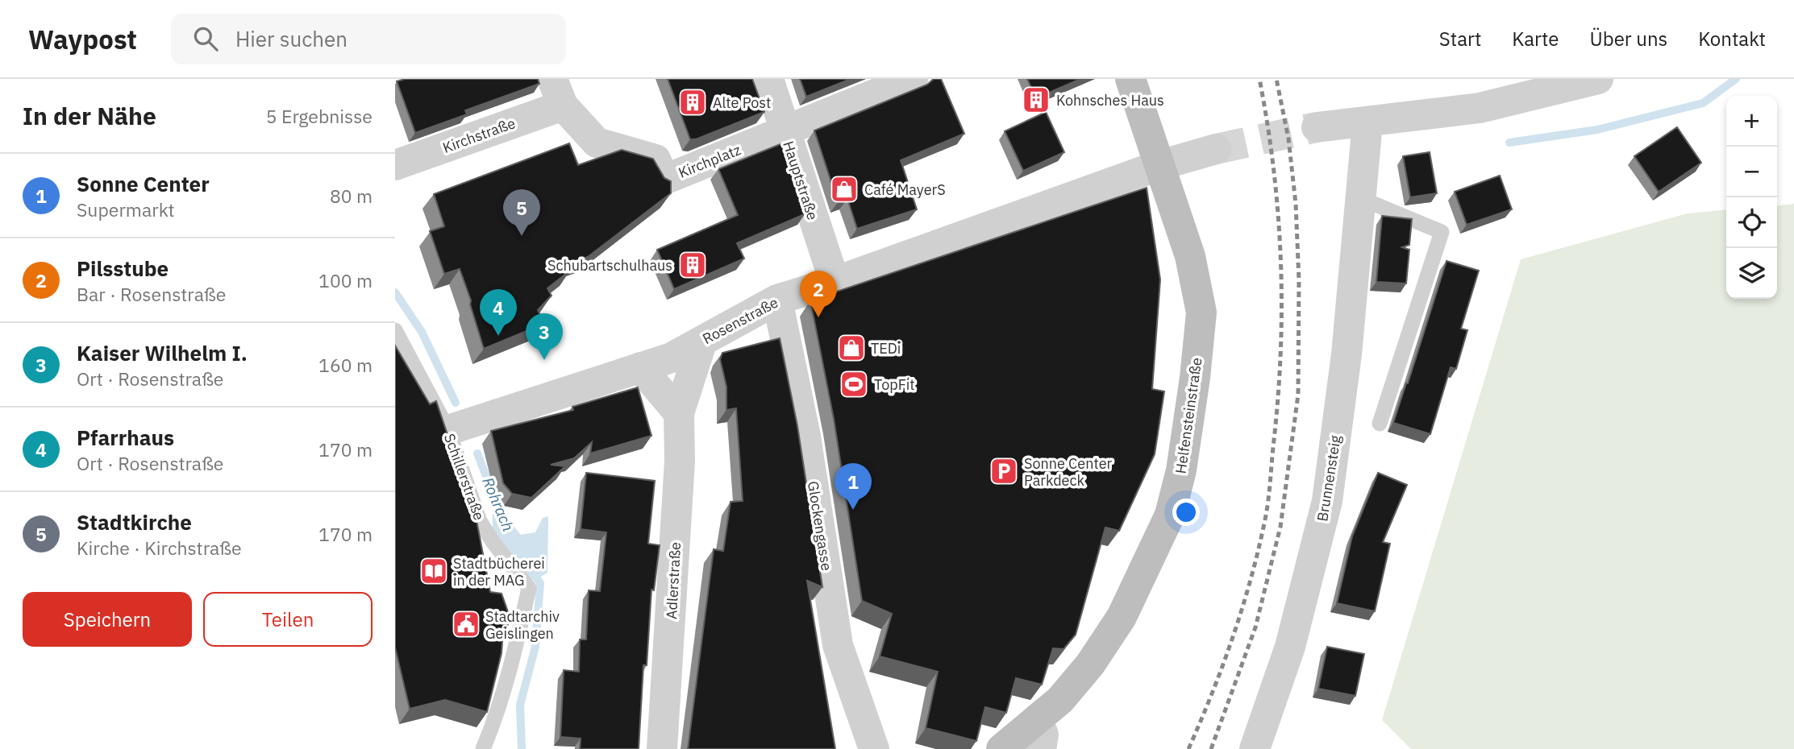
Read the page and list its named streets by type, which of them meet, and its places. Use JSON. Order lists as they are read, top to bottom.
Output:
{
  "streets": {
    "street": [
      "Kirchstraße",
      "Kirchplatz",
      "Hauptstraße",
      "Rosenstraße",
      "Helfensteinstraße",
      "Brunnensteig",
      "Glockengasse",
      "Adlerstraße"
    ],
    "lane": ["Schillerstraße"]
  },
  "crossings": [
    ["Kirchstraße", "Kirchplatz"],
    ["Kirchplatz", "Hauptstraße"],
    ["Hauptstraße", "Rosenstraße"],
    ["Rosenstraße", "Helfensteinstraße"],
    ["Rosenstraße", "Schillerstraße"],
    ["Rosenstraße", "Glockengasse"],
    ["Rosenstraße", "Adlerstraße"]
  ],
  "water": ["Rohrach"],
  "places": {
    "building": ["Kohnsches Haus", "Alte Post", "Schubartschulhaus"],
    "shop": ["Café MayerS", "TEDi"],
    "sports": ["TopFit"],
    "parking": ["Sonne Center Parkdeck"],
    "library": ["Stadtbücherei in der MAG"],
    "public building": ["Stadtarchiv Geislingen"]
  },
  "page": {
    "header": "Waypost",
    "search": "Hier suchen",
    "nav": [
      "Start",
      "Karte",
      "Über uns",
      "Kontakt"
    ],
    "heading": ["In der Nähe", "5 Ergebnisse"],
    "map_buttons": ["+", "−"],
    "list": [
      {
        "mark": "1",
        "name": "Sonne Center",
        "note": "Supermarkt",
        "value": "80 m"
      },
      {
        "mark": "2",
        "name": "Pilsstube",
        "note": "Bar · Rosenstraße",
        "value": "100 m"
      },
      {
        "mark": "3",
        "name": "Kaiser Wilhelm I.",
        "note": "Ort · Rosenstraße",
        "value": "160 m"
      },
      {
        "mark": "4",
        "name": "Pfarrhaus",
        "note": "Ort · Rosenstraße",
        "value": "170 m"
      },
      {
        "mark": "5",
        "name": "Stadtkirche",
        "note": "Kirche · Kirchstraße",
        "value": "170 m"
      }
    ],
    "pins": [
      "5",
      "2",
      "4",
      "3",
      "1"
    ],
    "buttons": ["Speichern", "Teilen"]
  }
}
